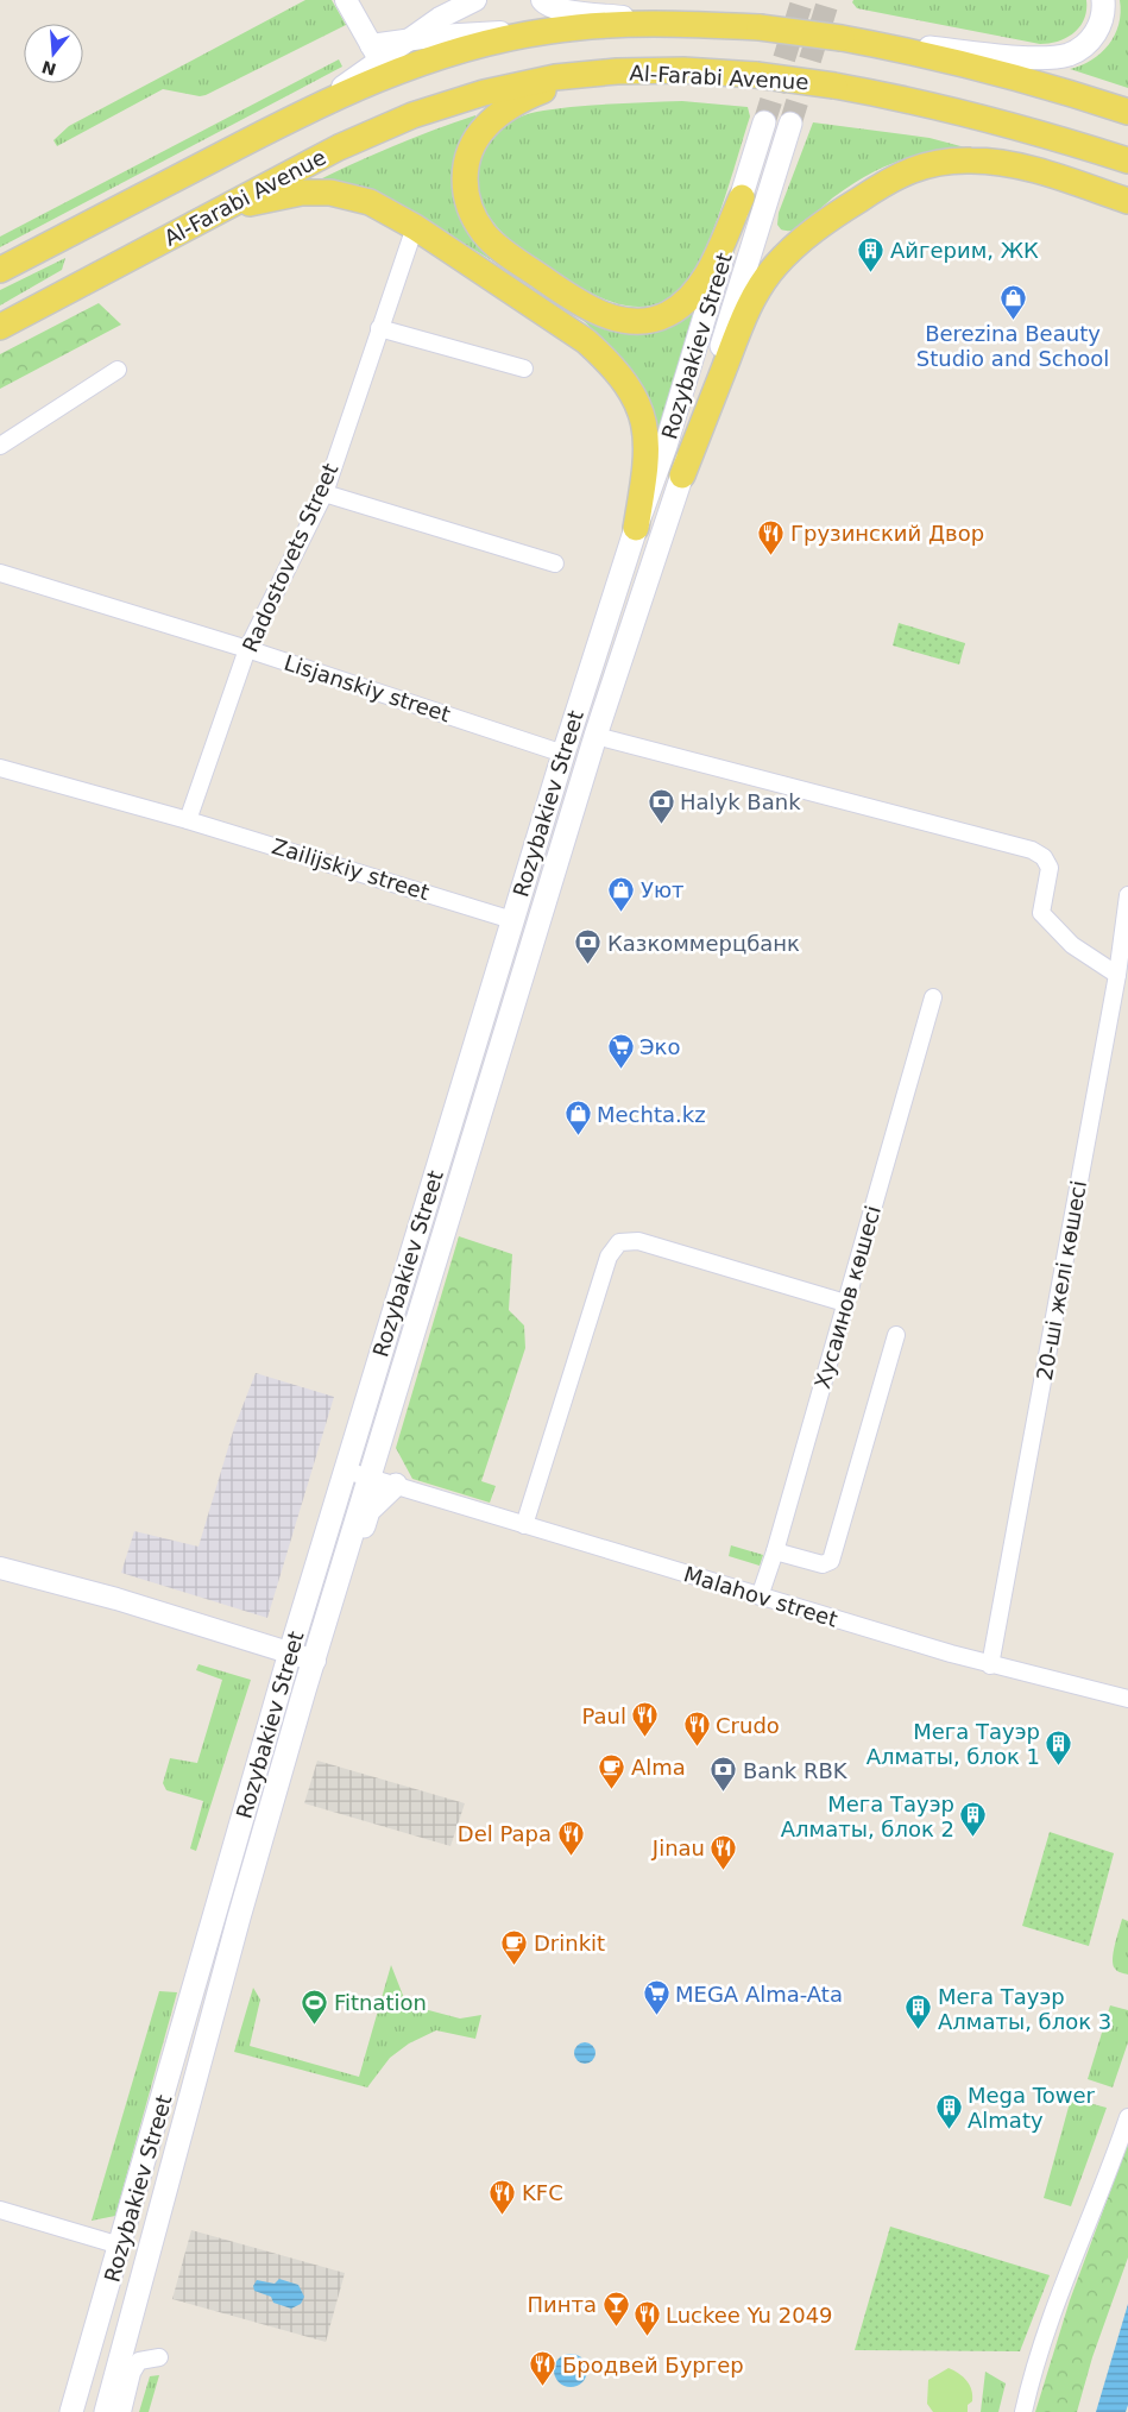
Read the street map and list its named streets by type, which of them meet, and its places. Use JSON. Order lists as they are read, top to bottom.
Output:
{
  "streets": {
    "main road": ["Al-Farabi Avenue", "Rozybakiev Street"],
    "street": [
      "Radostovets Street",
      "Lisjanskiy street",
      "Zailijskiy street",
      "20-ші желі көшесі",
      "Хусаинов көшесі",
      "Malahov street"
    ]
  },
  "crossings": [
    ["Rozybakiev Street", "Lisjanskiy street"],
    ["Rozybakiev Street", "Zailijskiy street"],
    ["Rozybakiev Street", "Malahov street"],
    ["Radostovets Street", "Lisjanskiy street"],
    ["Radostovets Street", "Zailijskiy street"],
    ["20-ші желі көшесі", "Malahov street"],
    ["Хусаинов көшесі", "Malahov street"]
  ],
  "places": {
    "building": [
      "Айгерим, ЖК",
      "Мега Тауэр Алматы, блок 1",
      "Мега Тауэр Алматы, блок 2",
      "Мега Тауэр Алматы, блок 3",
      "Mega Tower Almaty"
    ],
    "shop": ["Berezina Beauty Studio and School", "Уют", "Mechta.kz"],
    "restaurant": [
      "Грузинский Двор",
      "Paul",
      "Crudo",
      "Del Papa",
      "Jinau",
      "KFC",
      "Luckee Yu 2049",
      "Бродвей Бургер"
    ],
    "bank": ["Halyk Bank", "Казкоммерцбанк", "Bank RBK"],
    "supermarket": ["Эко", "MEGA Alma-Ata"],
    "cafe": ["Alma", "Drinkit"],
    "sports": ["Fitnation"],
    "bar": ["Пинта"]
  },
  "north": "bottom"
}
